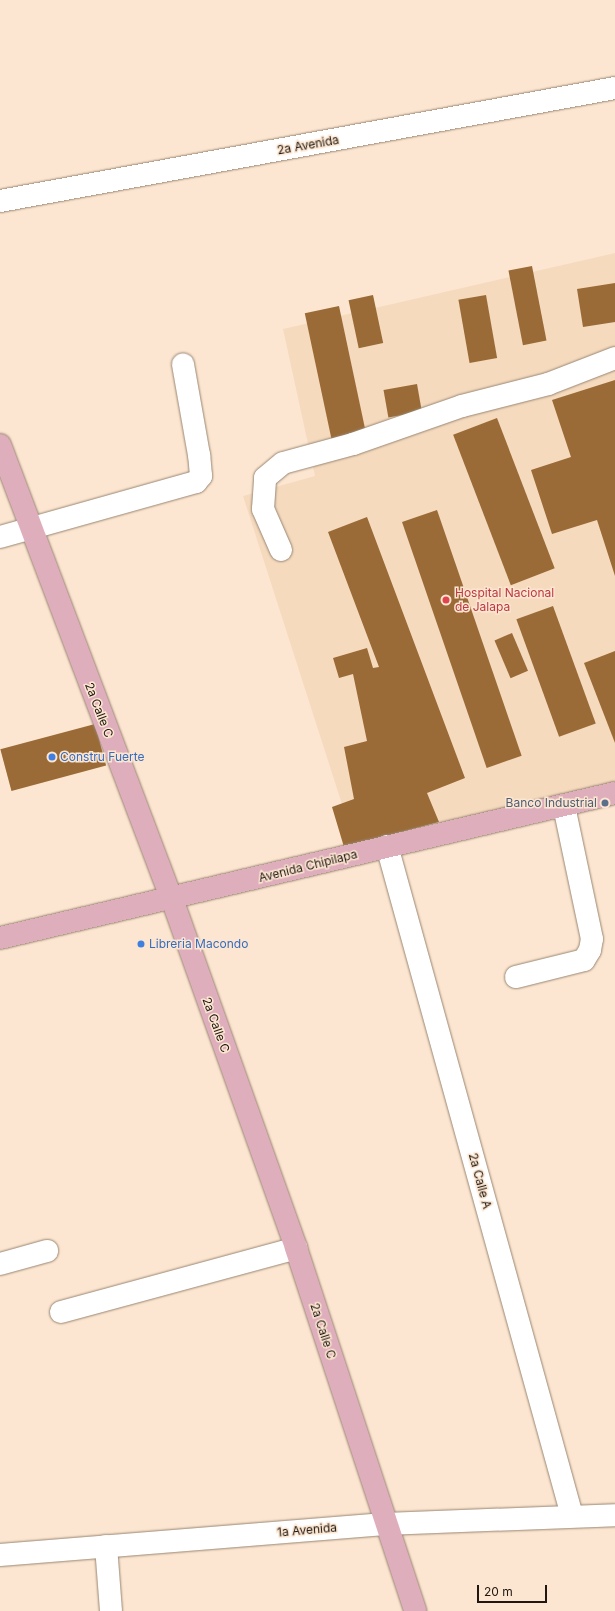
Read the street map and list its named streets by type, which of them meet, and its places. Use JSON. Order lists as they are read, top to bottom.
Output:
{
  "streets": {
    "main road": ["2a Calle C", "Avenida Chipilapa"],
    "street": ["2a Avenida", "2a Calle A", "1a Avenida"]
  },
  "crossings": [
    ["2a Calle C", "Avenida Chipilapa"],
    ["2a Calle C", "1a Avenida"],
    ["Avenida Chipilapa", "2a Calle A"],
    ["2a Calle A", "1a Avenida"]
  ],
  "places": [
    "Hospital Nacional de Jalapa",
    "Constru Fuerte",
    "Banco Industrial",
    "Libreria Macondo"
  ],
  "scale_bar": "20 m"
}
